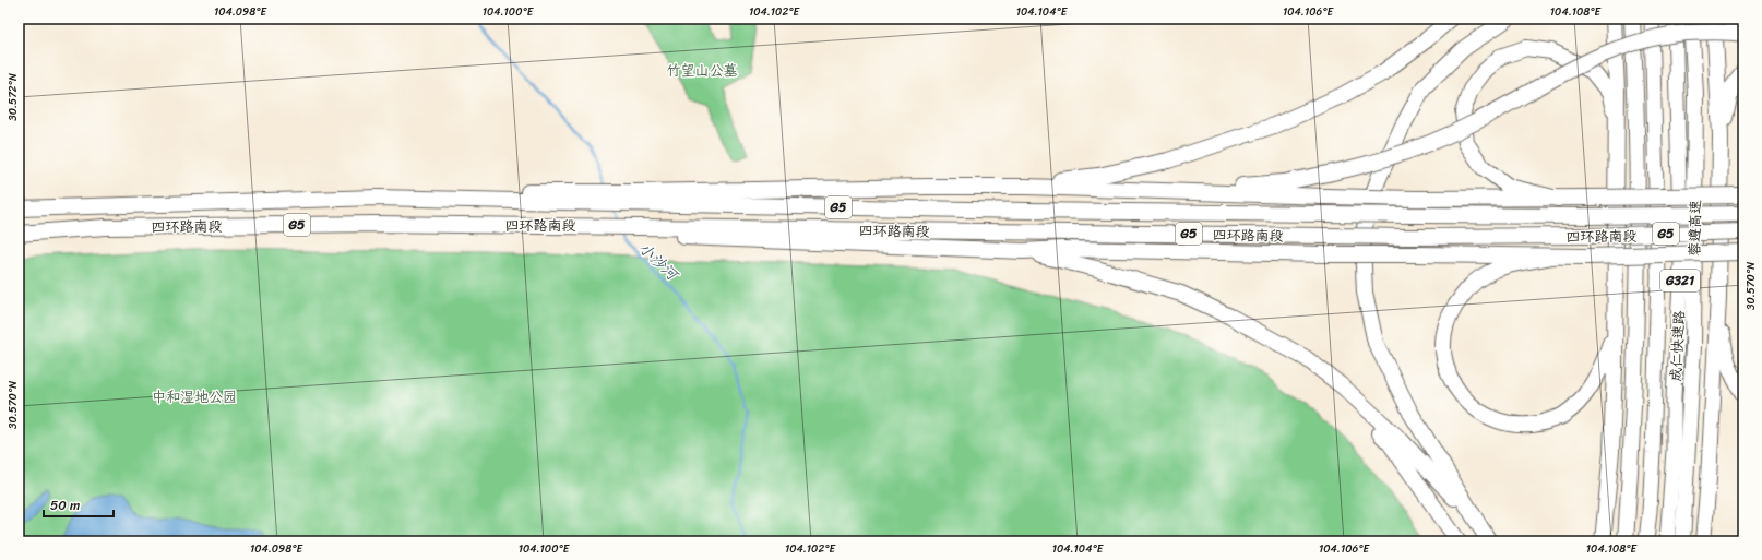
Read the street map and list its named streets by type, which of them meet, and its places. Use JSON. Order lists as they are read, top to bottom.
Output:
{
  "streets": {
    "highway": [
      "G5",
      "四环路南段",
      "蓉遵高速",
      "G321",
      "成仁快速路"
    ]
  },
  "water": ["小沙河"],
  "parks": ["竹望山公墓", "中和湿地公园"],
  "scale_bar": "50 m",
  "coordinates": [
    "104.098°E",
    "104.100°E",
    "104.102°E",
    "104.104°E",
    "104.106°E",
    "104.108°E",
    "30.572°N",
    "30.570°N"
  ]
}
